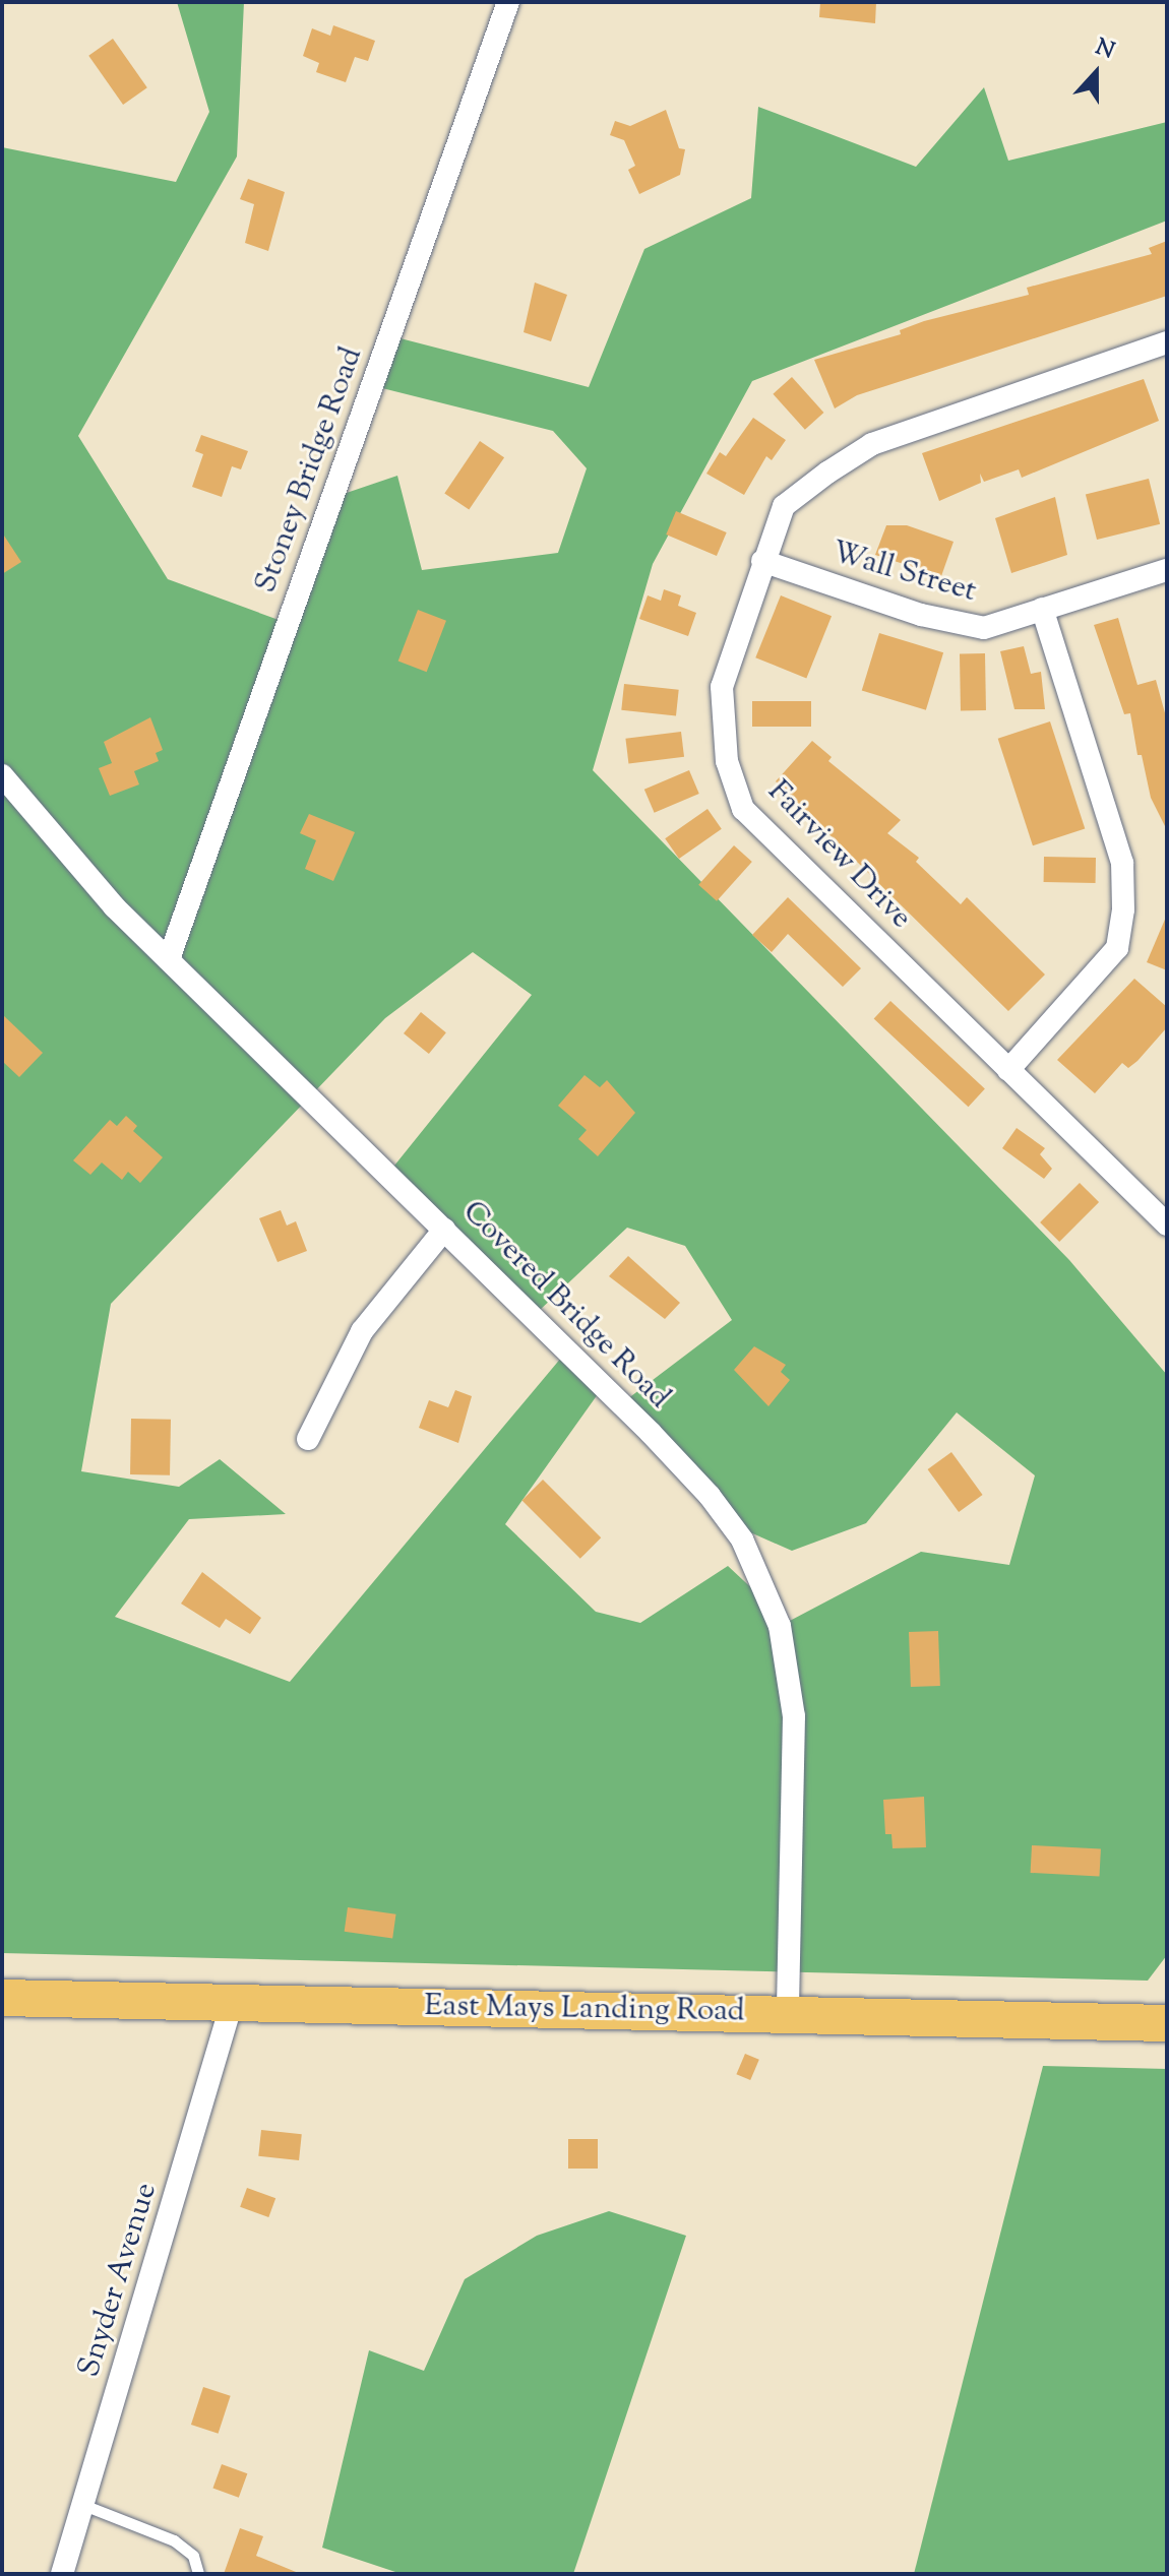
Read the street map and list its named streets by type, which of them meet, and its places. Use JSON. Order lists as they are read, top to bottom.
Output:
{
  "streets": {
    "main road": ["East Mays Landing Road"],
    "street": [
      "Stoney Bridge Road",
      "Wall Street",
      "Fairview Drive",
      "Covered Bridge Road",
      "Snyder Avenue"
    ]
  },
  "crossings": [
    ["Stoney Bridge Road", "Covered Bridge Road"],
    ["Wall Street", "Fairview Drive"],
    ["Covered Bridge Road", "East Mays Landing Road"],
    ["East Mays Landing Road", "Snyder Avenue"]
  ],
  "north": "top"
}
